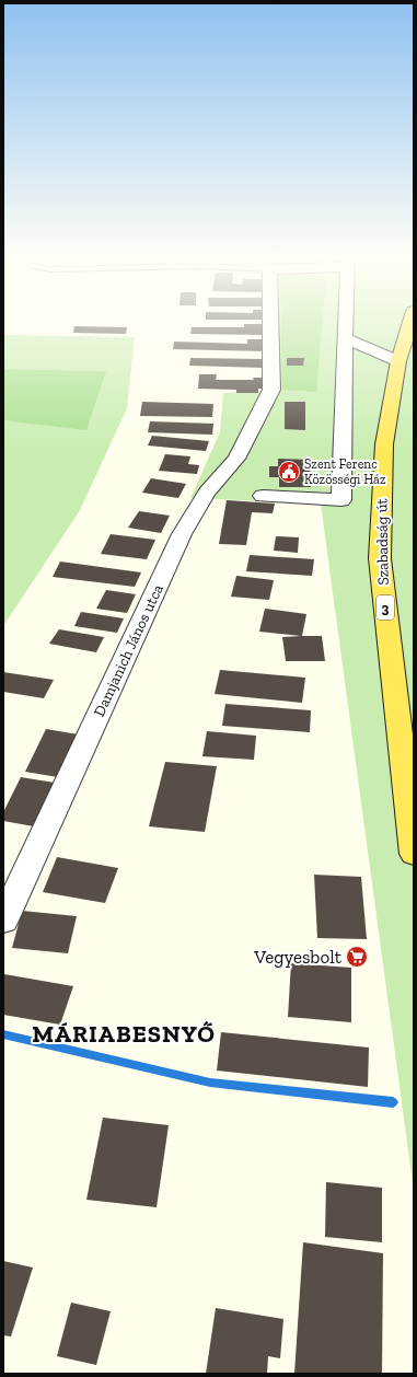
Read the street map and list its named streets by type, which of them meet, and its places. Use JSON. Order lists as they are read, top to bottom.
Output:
{
  "streets": {
    "main road": ["Szabadság út", "3"],
    "street": ["Damjanich János utca"]
  },
  "districts": ["MÁRIABESNYŐ"],
  "places": {
    "public building": ["Szent Ferenc Közösségi Ház"],
    "supermarket": ["Vegyesbolt"]
  }
}
